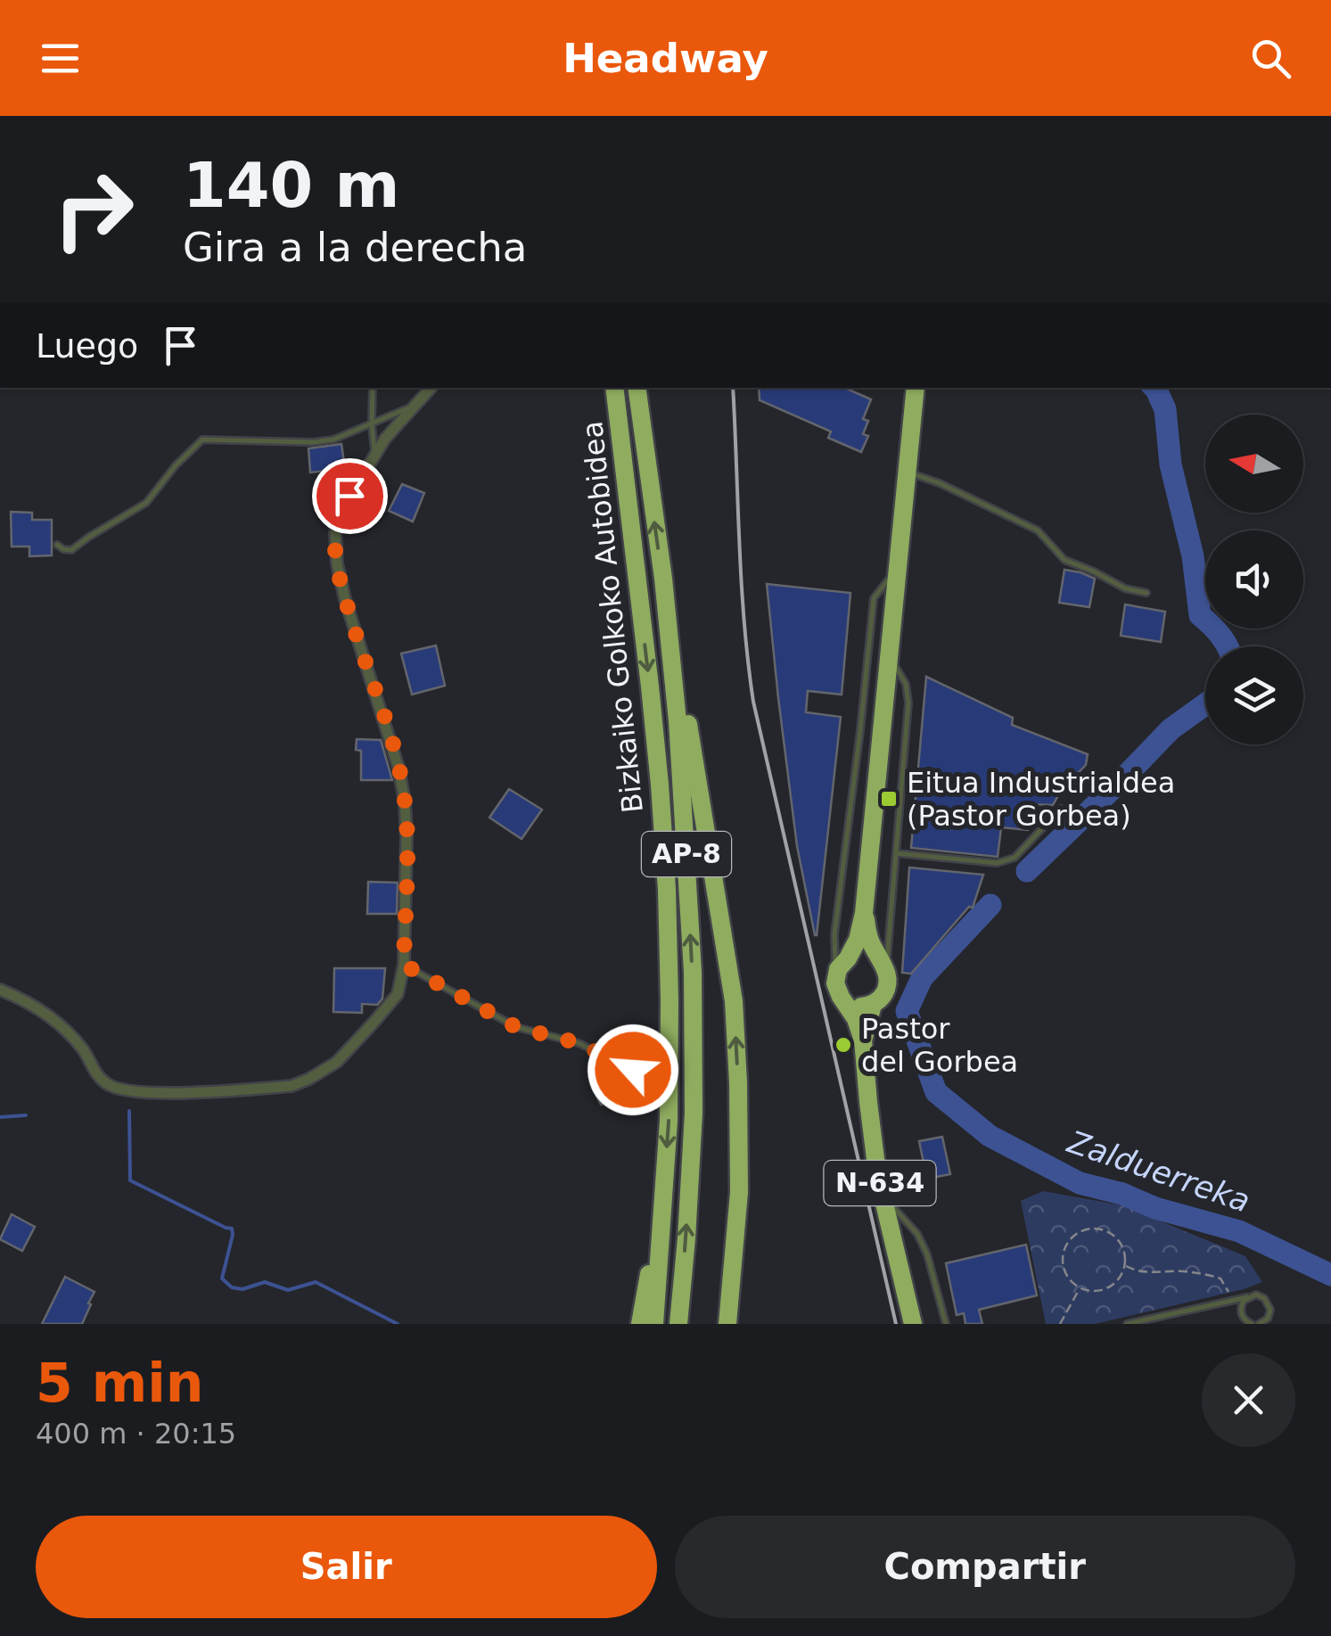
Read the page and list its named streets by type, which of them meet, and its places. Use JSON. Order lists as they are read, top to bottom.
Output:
{
  "streets": {
    "highway": ["Bizkaiko Golkoko Autobidea", "AP-8", "N-634"]
  },
  "water": ["Zalduerreka"],
  "places": {
    "transit": ["Eitua Industrialdea (Pastor Gorbea)"],
    "other": ["Pastor del Gorbea"]
  },
  "north": "left",
  "page": {
    "header": "Headway",
    "turn": ["140 m", "Gira a la derecha"],
    "then": "Luego",
    "heading": ["5 min", "400 m · 20:15"],
    "buttons": ["Salir", "Compartir"]
  }
}
